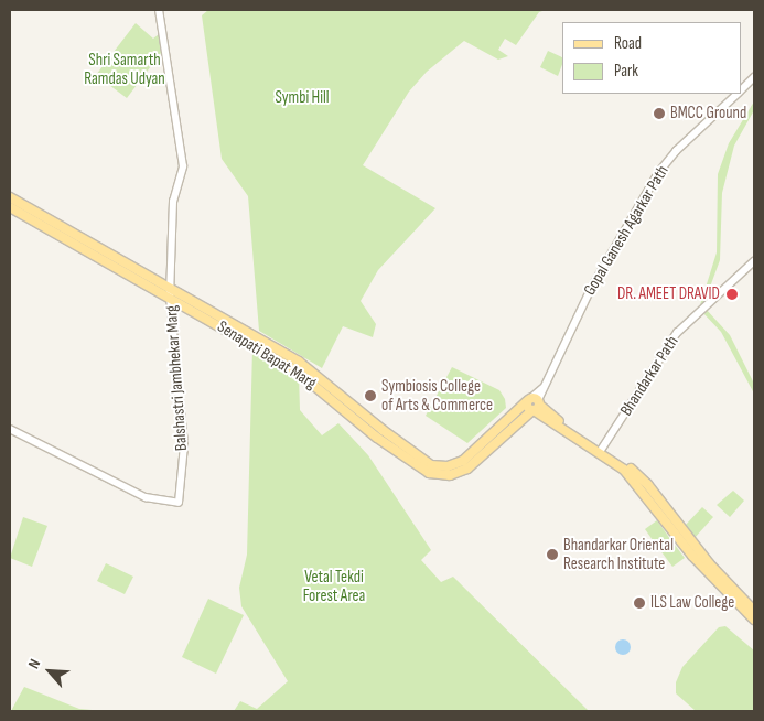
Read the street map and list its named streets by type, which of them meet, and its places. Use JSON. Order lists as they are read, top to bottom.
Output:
{
  "streets": {
    "main road": ["Senapati Bapat Marg"],
    "street": ["Gopal Ganesh Agarkar Path", "Bhandarkar Path", "Balshastri Jambhekar Marg"]
  },
  "crossings": [
    ["Gopal Ganesh Agarkar Path", "Senapati Bapat Marg"],
    ["Senapati Bapat Marg", "Balshastri Jambhekar Marg"]
  ],
  "parks": ["Shri Samarth Ramdas Udyan", "Symbi Hill", "Vetal Tekdi Forest Area"],
  "places": [
    "BMCC Ground",
    "DR. AMEET DRAVID",
    "Symbiosis College of Arts & Commerce",
    "Bhandarkar Oriental Research Institute",
    "ILS Law College"
  ],
  "legend": ["Road", "Park"],
  "north": "top left"
}
